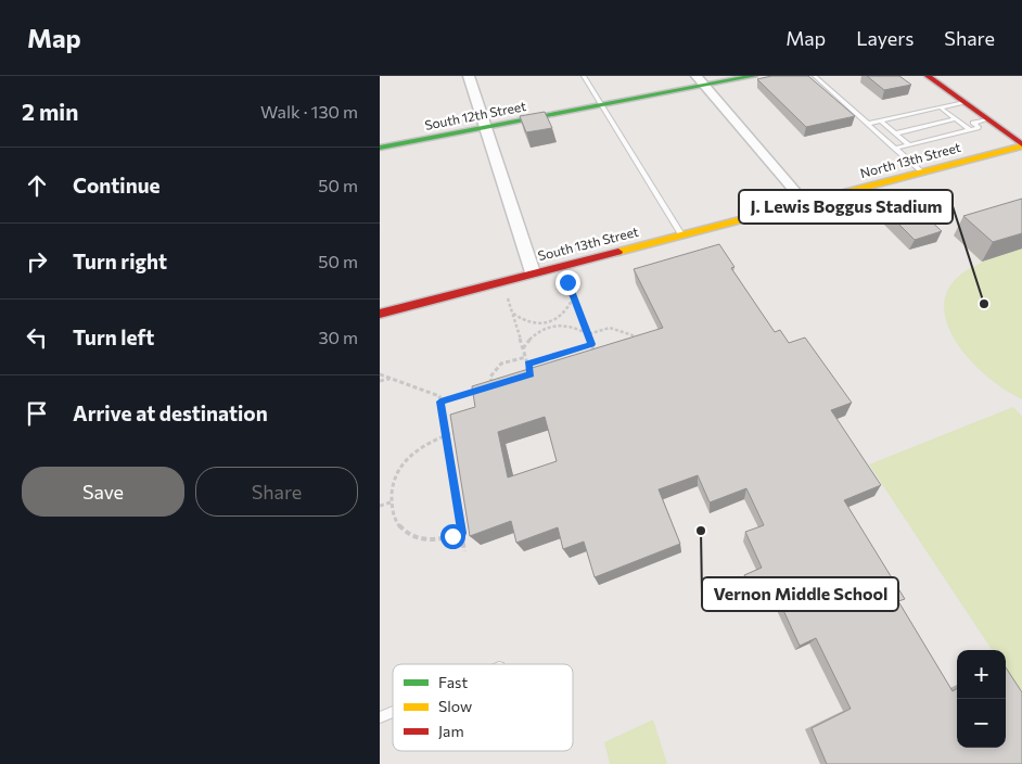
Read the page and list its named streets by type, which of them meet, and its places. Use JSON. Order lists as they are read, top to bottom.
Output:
{
  "streets": {
    "street": ["South 12th Street", "North 13th Street", "South 13th Street"]
  },
  "crossings": [
    ["North 13th Street", "South 13th Street"]
  ],
  "places": ["J. Lewis Boggus Stadium", "Vernon Middle School"],
  "legend": ["Fast", "Slow", "Jam"],
  "page": {
    "header": "Map",
    "nav": ["Map", "Layers", "Share"],
    "heading": ["2 min", "Walk · 130 m"],
    "list": [
      ["Continue", "50 m"],
      ["Turn right", "50 m"],
      ["Turn left", "30 m"],
      "Arrive at destination"
    ],
    "buttons": ["Save", "Share"],
    "map_buttons": ["+", "−"]
  }
}
